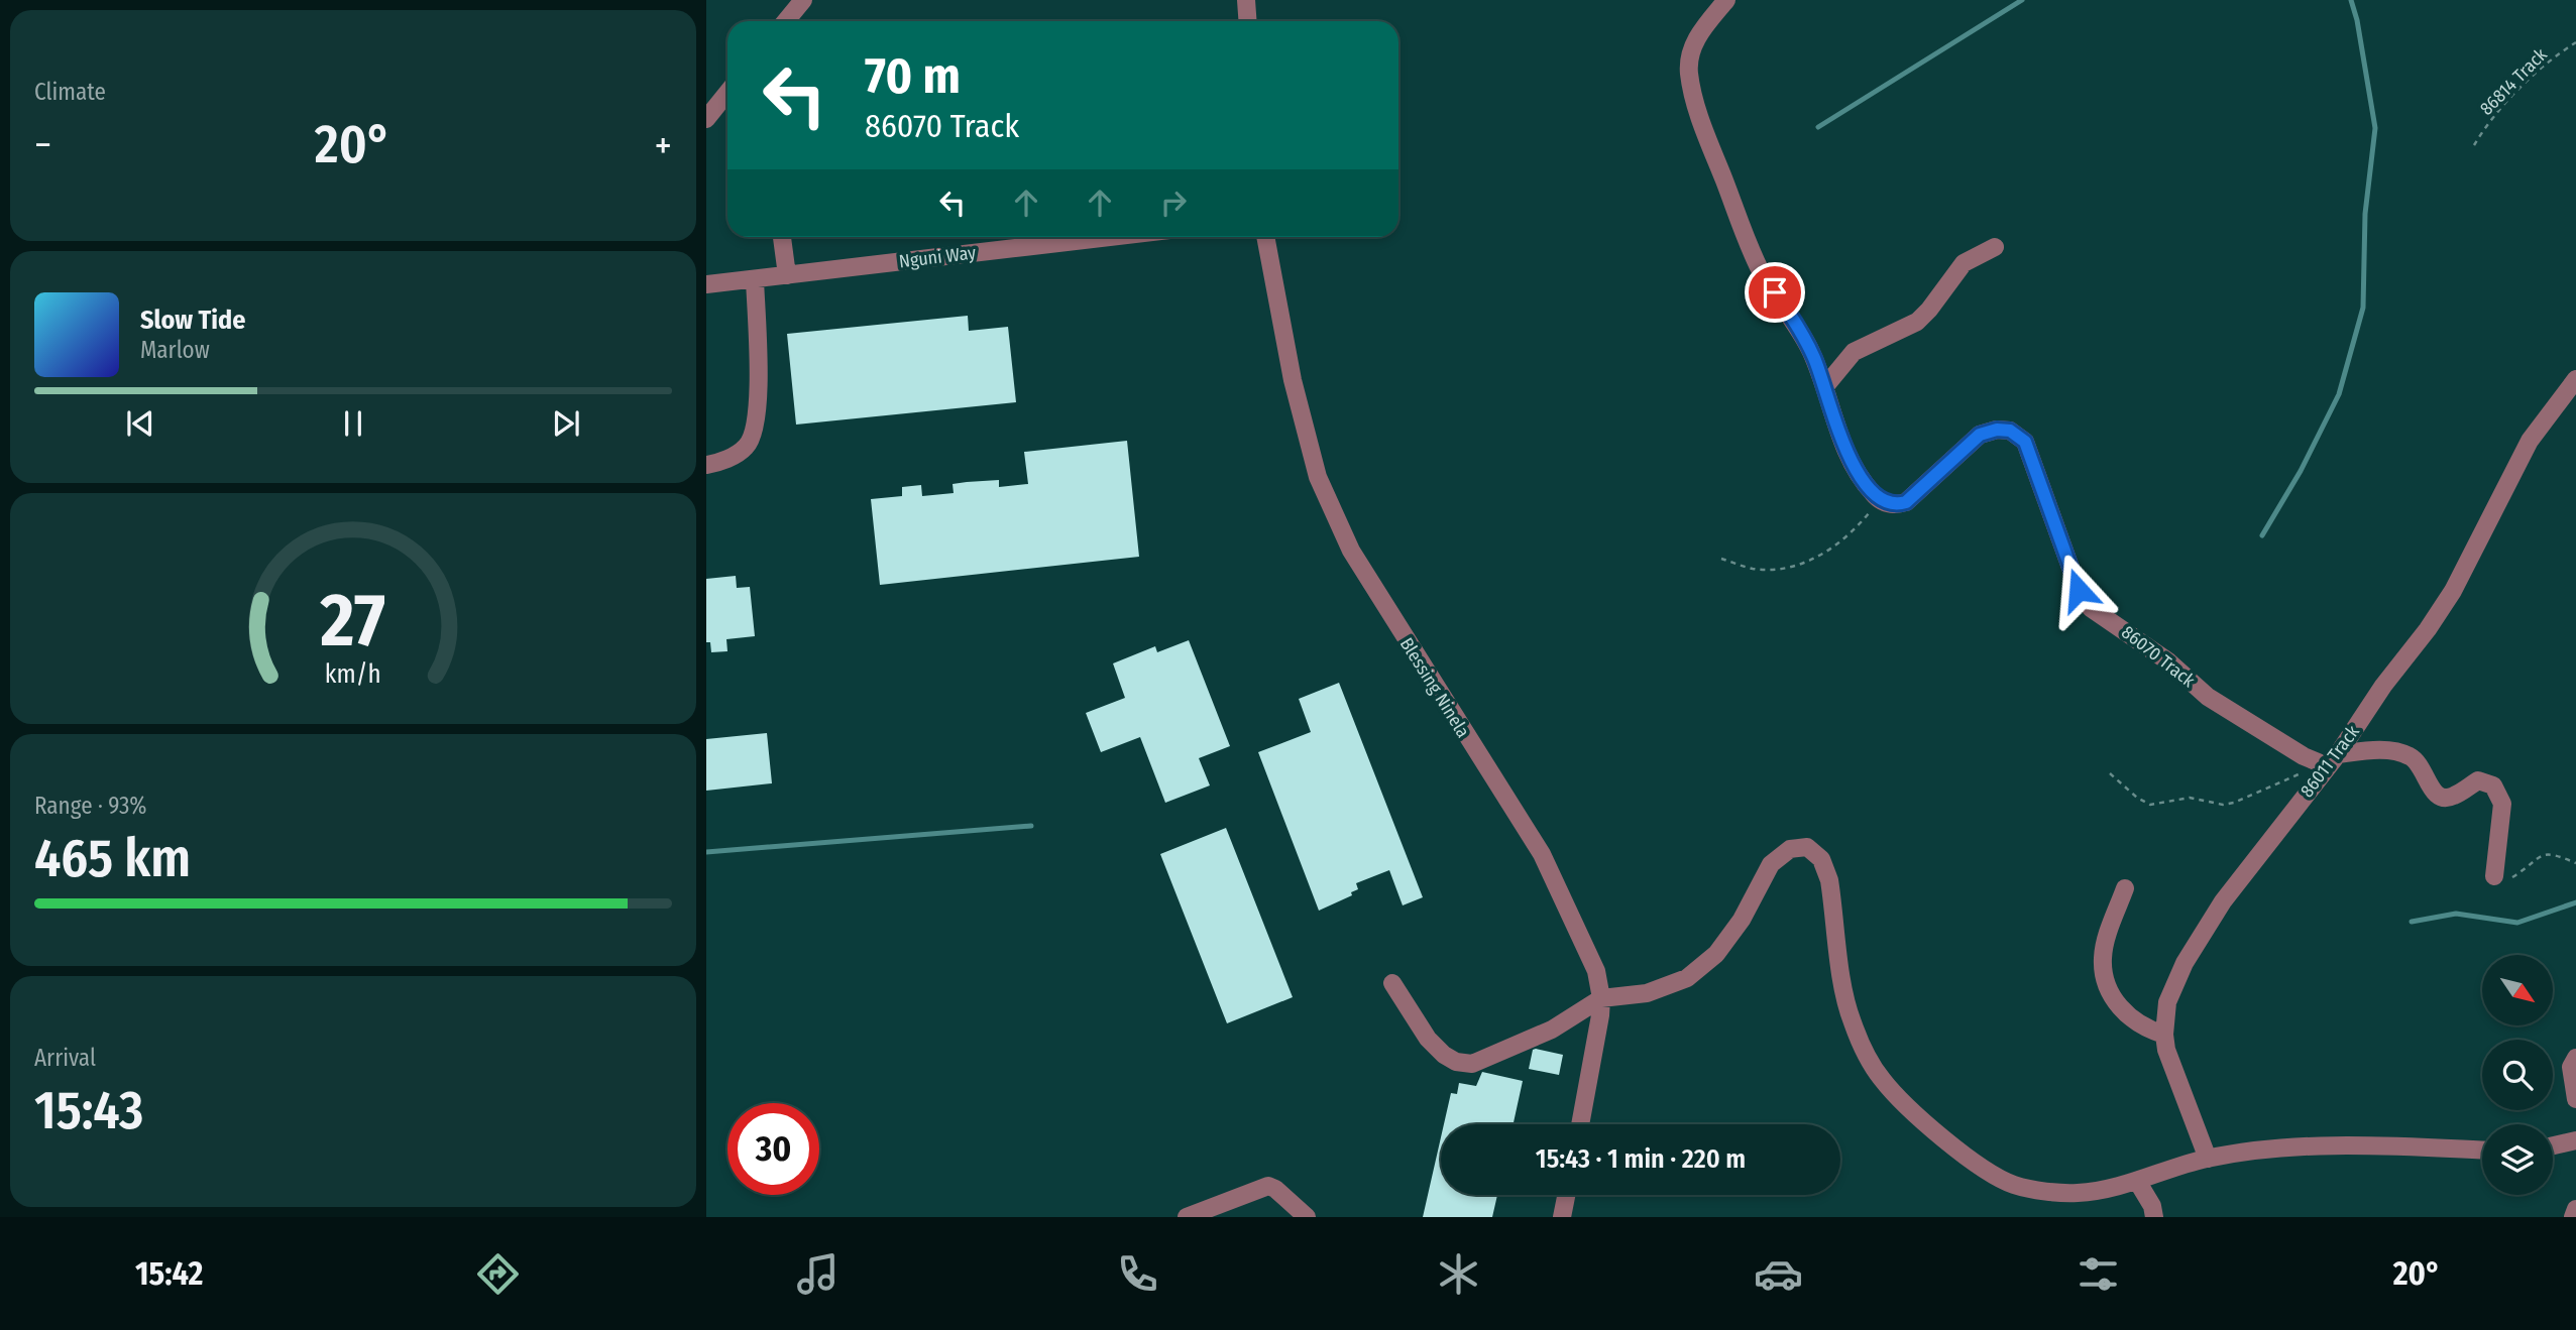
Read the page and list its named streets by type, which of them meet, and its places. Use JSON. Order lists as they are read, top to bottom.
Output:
{
  "streets": {
    "street": [
      "Nguni Way",
      "86070 Track",
      "Blessing Ninela",
      "86011 Track"
    ],
    "path": ["86814 Track"]
  },
  "crossings": [
    ["86070 Track", "86011 Track"]
  ],
  "north": "bottom right",
  "page": {
    "tile": [
      "Climate",
      ["Range · 93%", "465 km"],
      ["Arrival", "15:43"]
    ],
    "turn": ["70 m", "86070 Track"],
    "heat": ["−", "20°", "+"],
    "song": ["Slow Tide", "Marlow"],
    "limit": "30",
    "trip": "15:43 · 1 min · 220 m",
    "tabs": ["15:42", "20°"],
    "gauge": ["27", "km/h"]
  }
}
